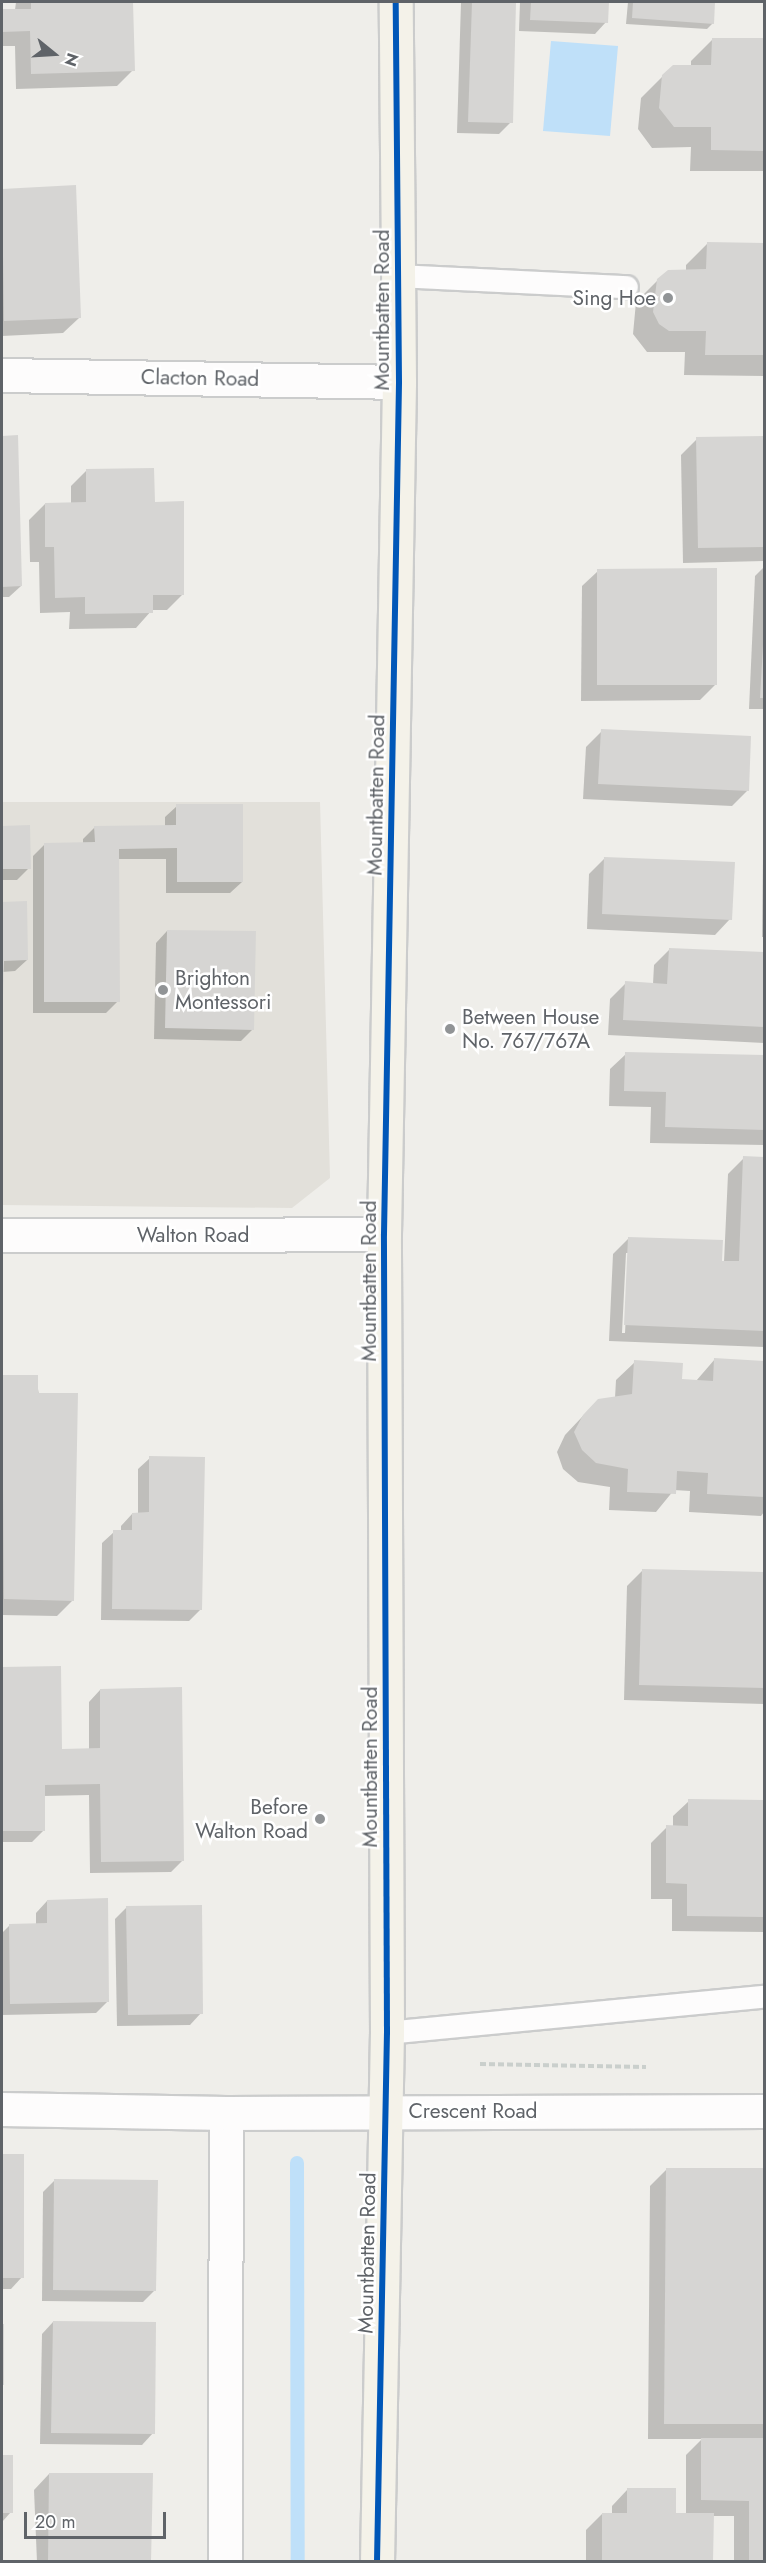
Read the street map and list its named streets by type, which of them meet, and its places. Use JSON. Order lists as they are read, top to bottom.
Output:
{
  "streets": {
    "main road": ["Mountbatten Road"],
    "street": ["Clacton Road", "Walton Road", "Crescent Road"]
  },
  "crossings": [
    ["Mountbatten Road", "Clacton Road"],
    ["Mountbatten Road", "Walton Road"],
    ["Mountbatten Road", "Crescent Road"]
  ],
  "places": [
    "Sing Hoe",
    "Brighton Montessori",
    "Between House No. 767/767A",
    "Before Walton Road"
  ],
  "scale_bar": "20 m",
  "north": "right"
}
